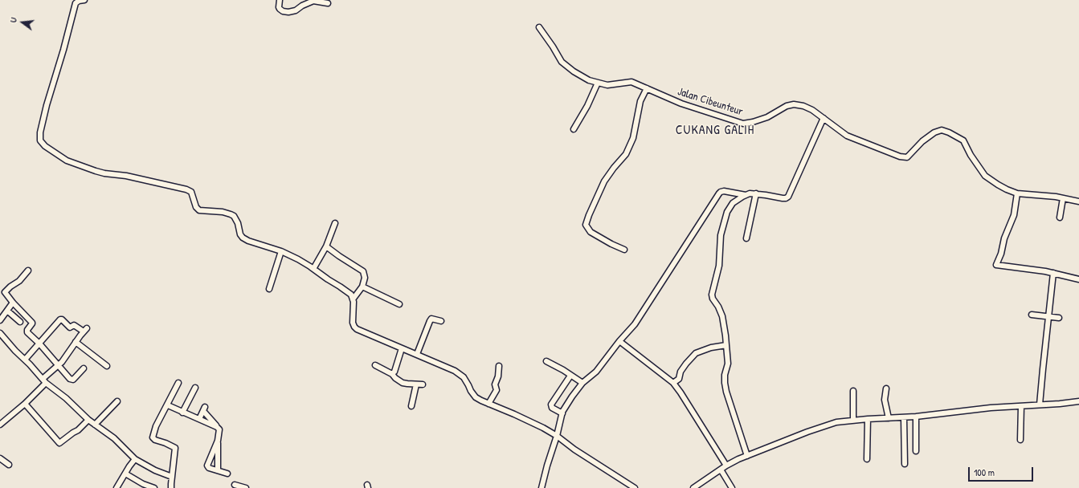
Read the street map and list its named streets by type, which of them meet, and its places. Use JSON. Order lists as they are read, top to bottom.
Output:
{
  "streets": {
    "street": ["Jalan Cibeunteur"]
  },
  "districts": ["CUKANG GALIH"],
  "scale_bar": "100 m",
  "north": "left"
}
